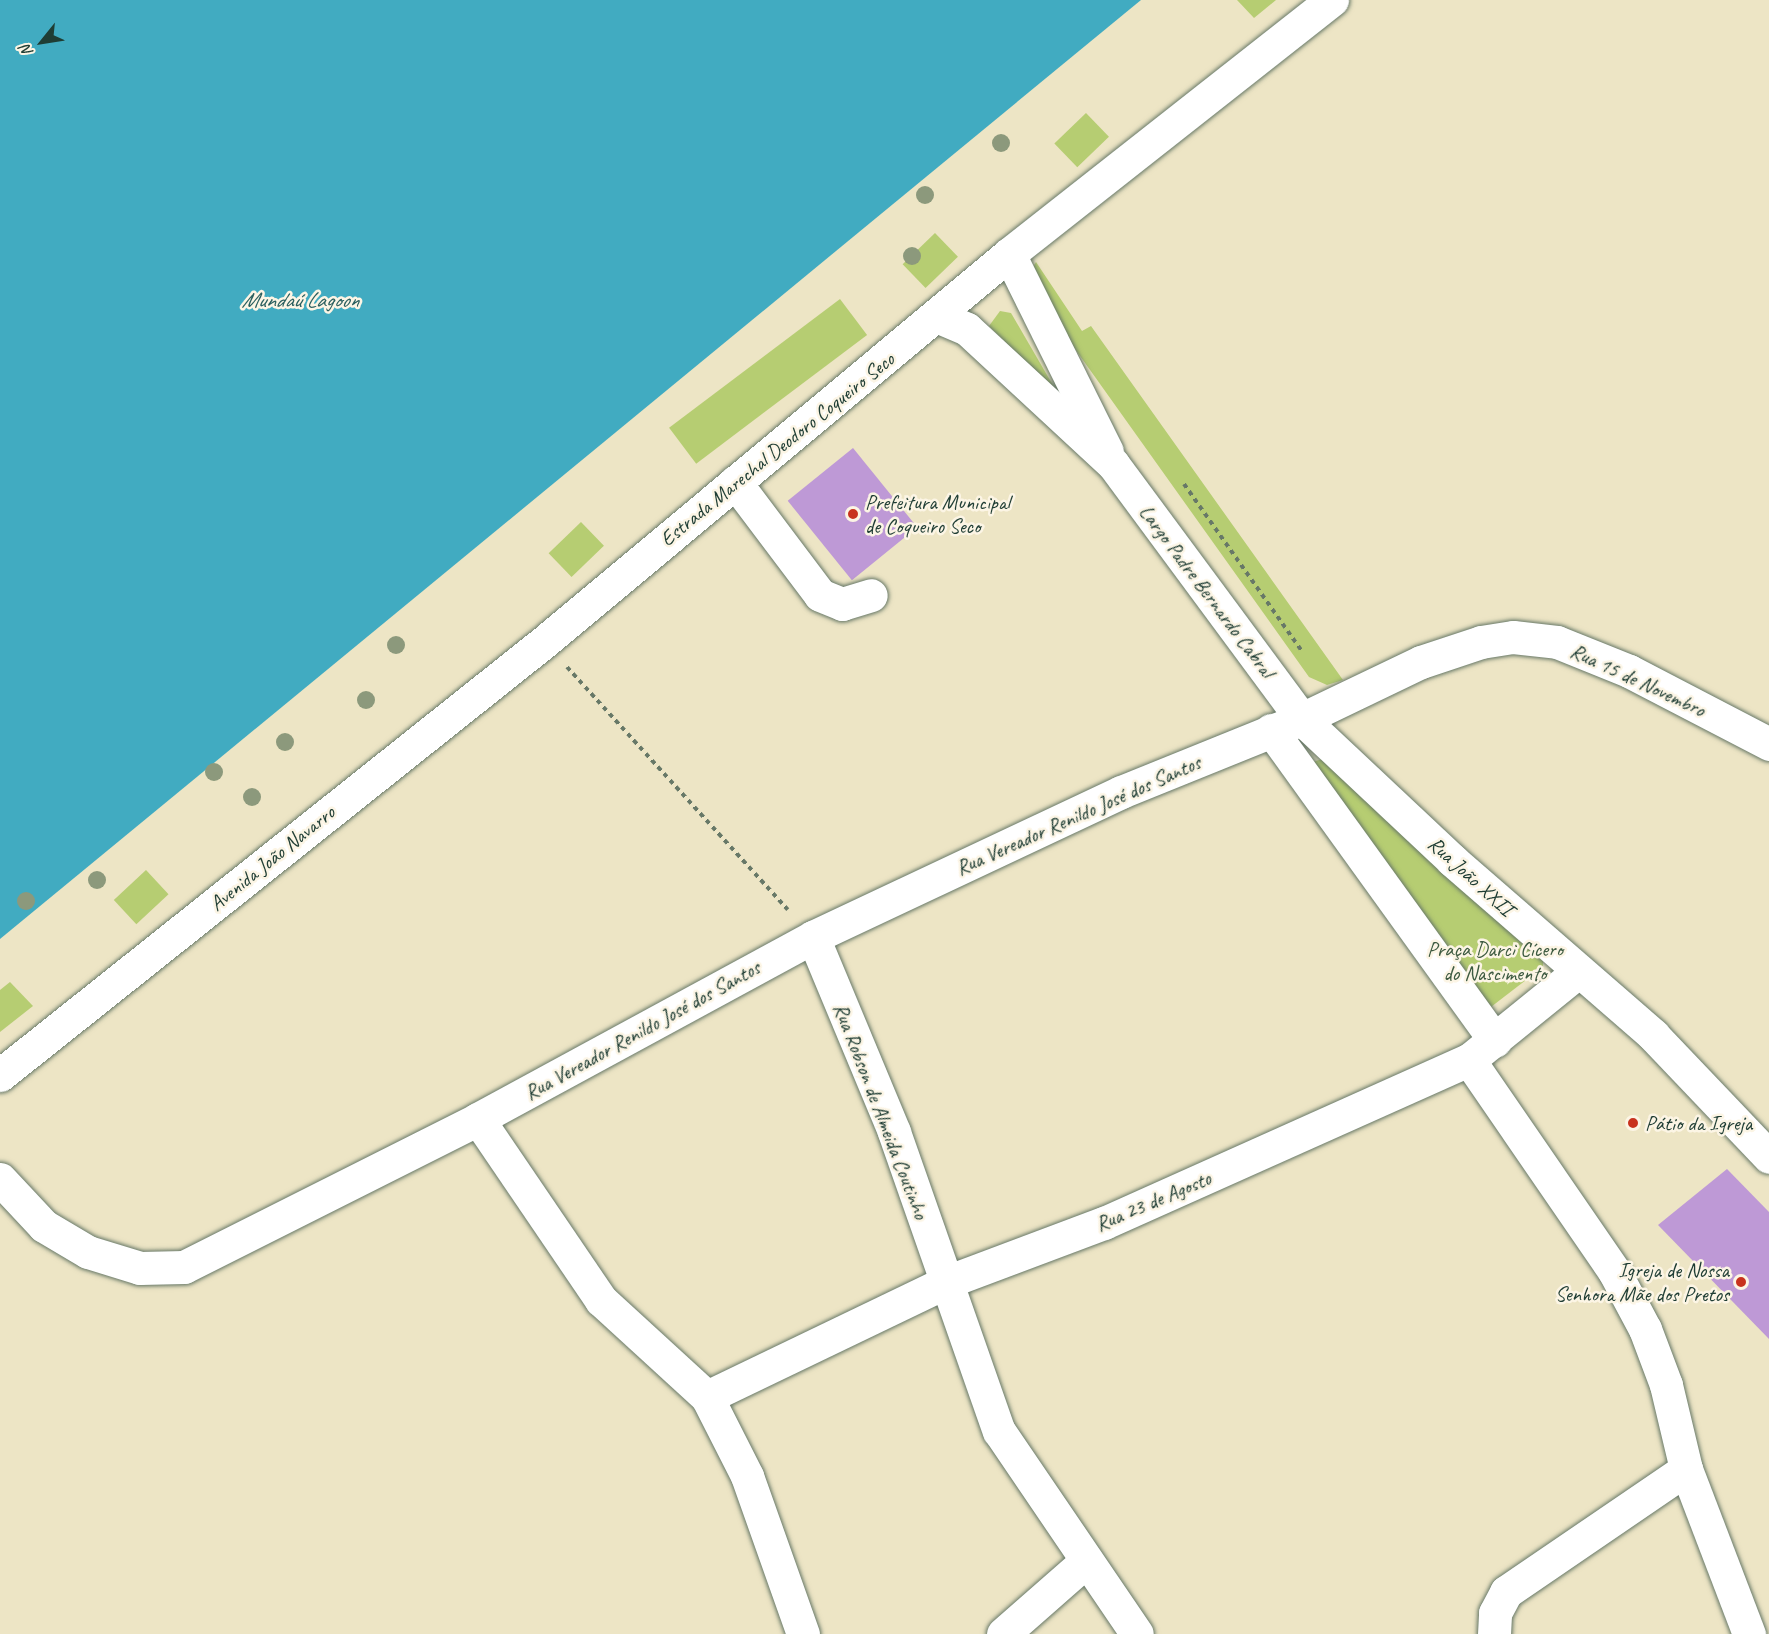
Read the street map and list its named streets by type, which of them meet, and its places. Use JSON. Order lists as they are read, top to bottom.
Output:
{
  "streets": {
    "street": [
      "Estrada Marechal Deodoro Coqueiro Seco",
      "Largo Padre Bernardo Cabral",
      "Rua 15 de Novembro",
      "Rua Vereador Renildo José dos Santos",
      "Avenida João Navarro",
      "Rua João XXII",
      "Rua Robson de Almeida Coutinho",
      "Rua 23 de Agosto"
    ]
  },
  "crossings": [
    ["Estrada Marechal Deodoro Coqueiro Seco", "Largo Padre Bernardo Cabral"],
    ["Estrada Marechal Deodoro Coqueiro Seco", "Avenida João Navarro"],
    ["Largo Padre Bernardo Cabral", "Rua 15 de Novembro"],
    ["Largo Padre Bernardo Cabral", "Rua Vereador Renildo José dos Santos"],
    ["Largo Padre Bernardo Cabral", "Rua João XXII"],
    ["Rua 15 de Novembro", "Rua Vereador Renildo José dos Santos"],
    ["Rua 15 de Novembro", "Rua João XXII"],
    ["Rua Vereador Renildo José dos Santos", "Rua João XXII"],
    ["Rua Vereador Renildo José dos Santos", "Rua Robson de Almeida Coutinho"],
    ["Rua João XXII", "Rua 23 de Agosto"],
    ["Rua Robson de Almeida Coutinho", "Rua 23 de Agosto"]
  ],
  "water": ["Mundaú Lagoon"],
  "parks": ["Praça Darci Cícero do Nascimento"],
  "places": ["Prefeitura Municipal de Coqueiro Seco", "Pátio da Igreja", "Igreja de Nossa Senhora Mãe dos Pretos"],
  "north": "bottom left"
}
